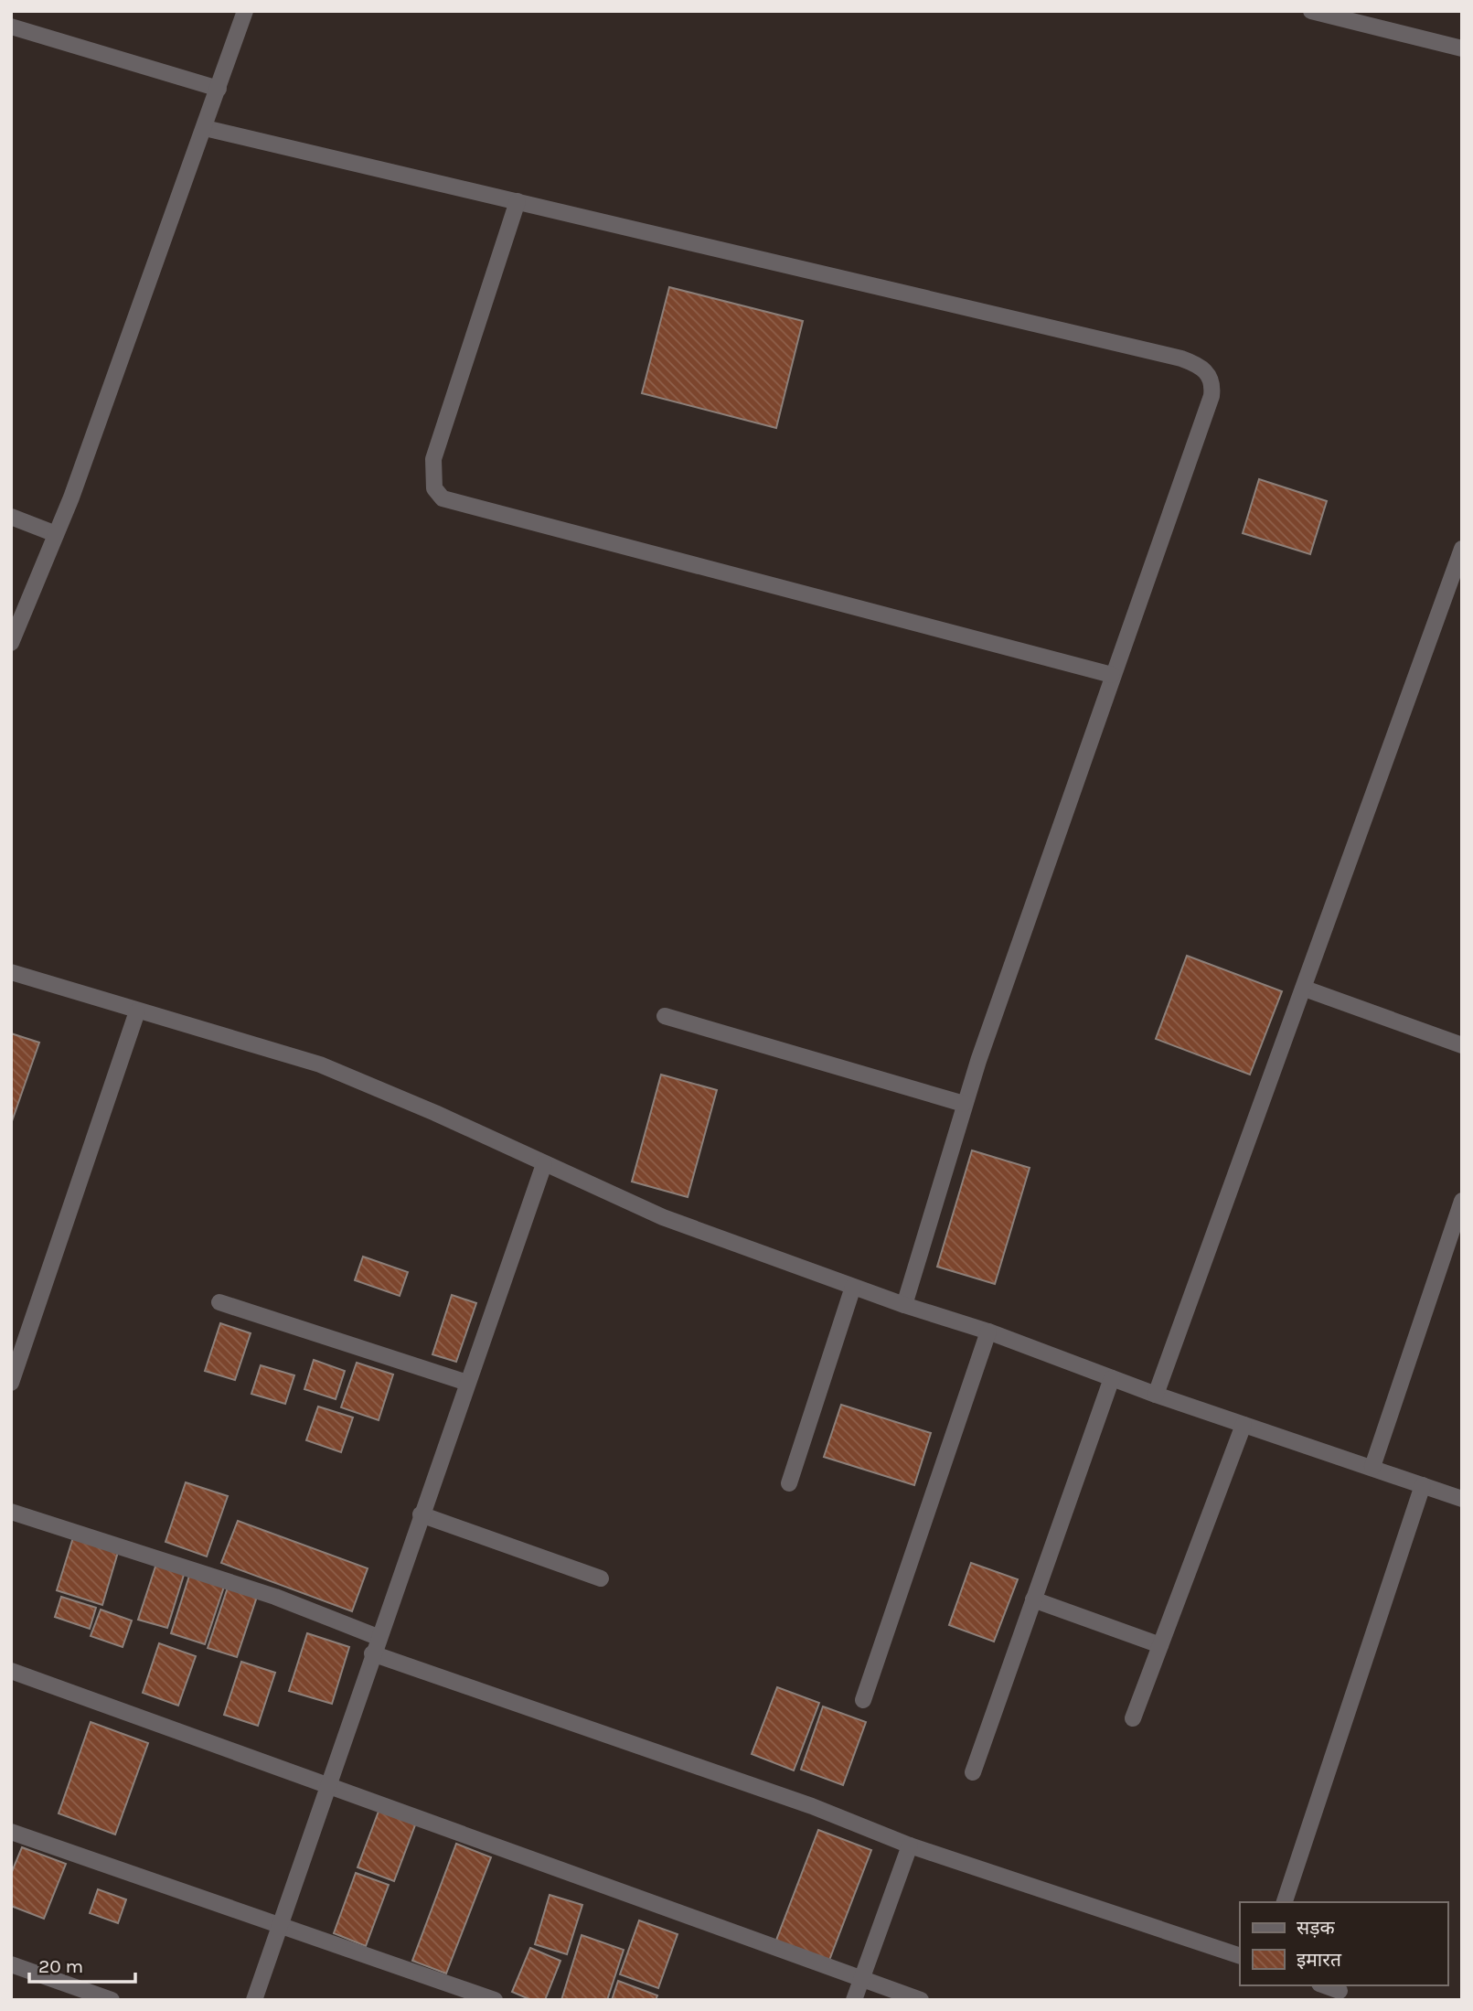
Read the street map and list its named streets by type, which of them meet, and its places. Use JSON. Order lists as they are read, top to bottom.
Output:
{
  "legend": ["सड़क", "इमारत"],
  "scale_bar": "20 m"
}
